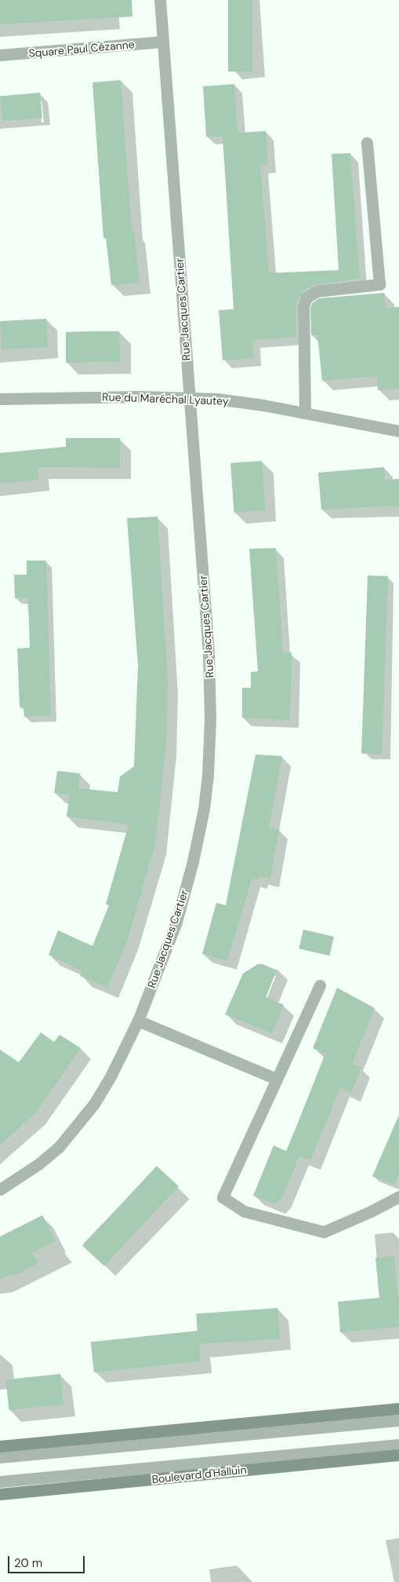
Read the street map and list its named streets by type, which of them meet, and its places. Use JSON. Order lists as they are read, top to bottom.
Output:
{
  "streets": {
    "main road": ["Boulevard d'Halluin"],
    "street": ["Square Paul Cézanne", "Rue Jacques Cartier", "Rue du Maréchal Lyautey"]
  },
  "crossings": [
    ["Square Paul Cézanne", "Rue Jacques Cartier"],
    ["Rue Jacques Cartier", "Rue du Maréchal Lyautey"]
  ],
  "scale_bar": "20 m"
}
